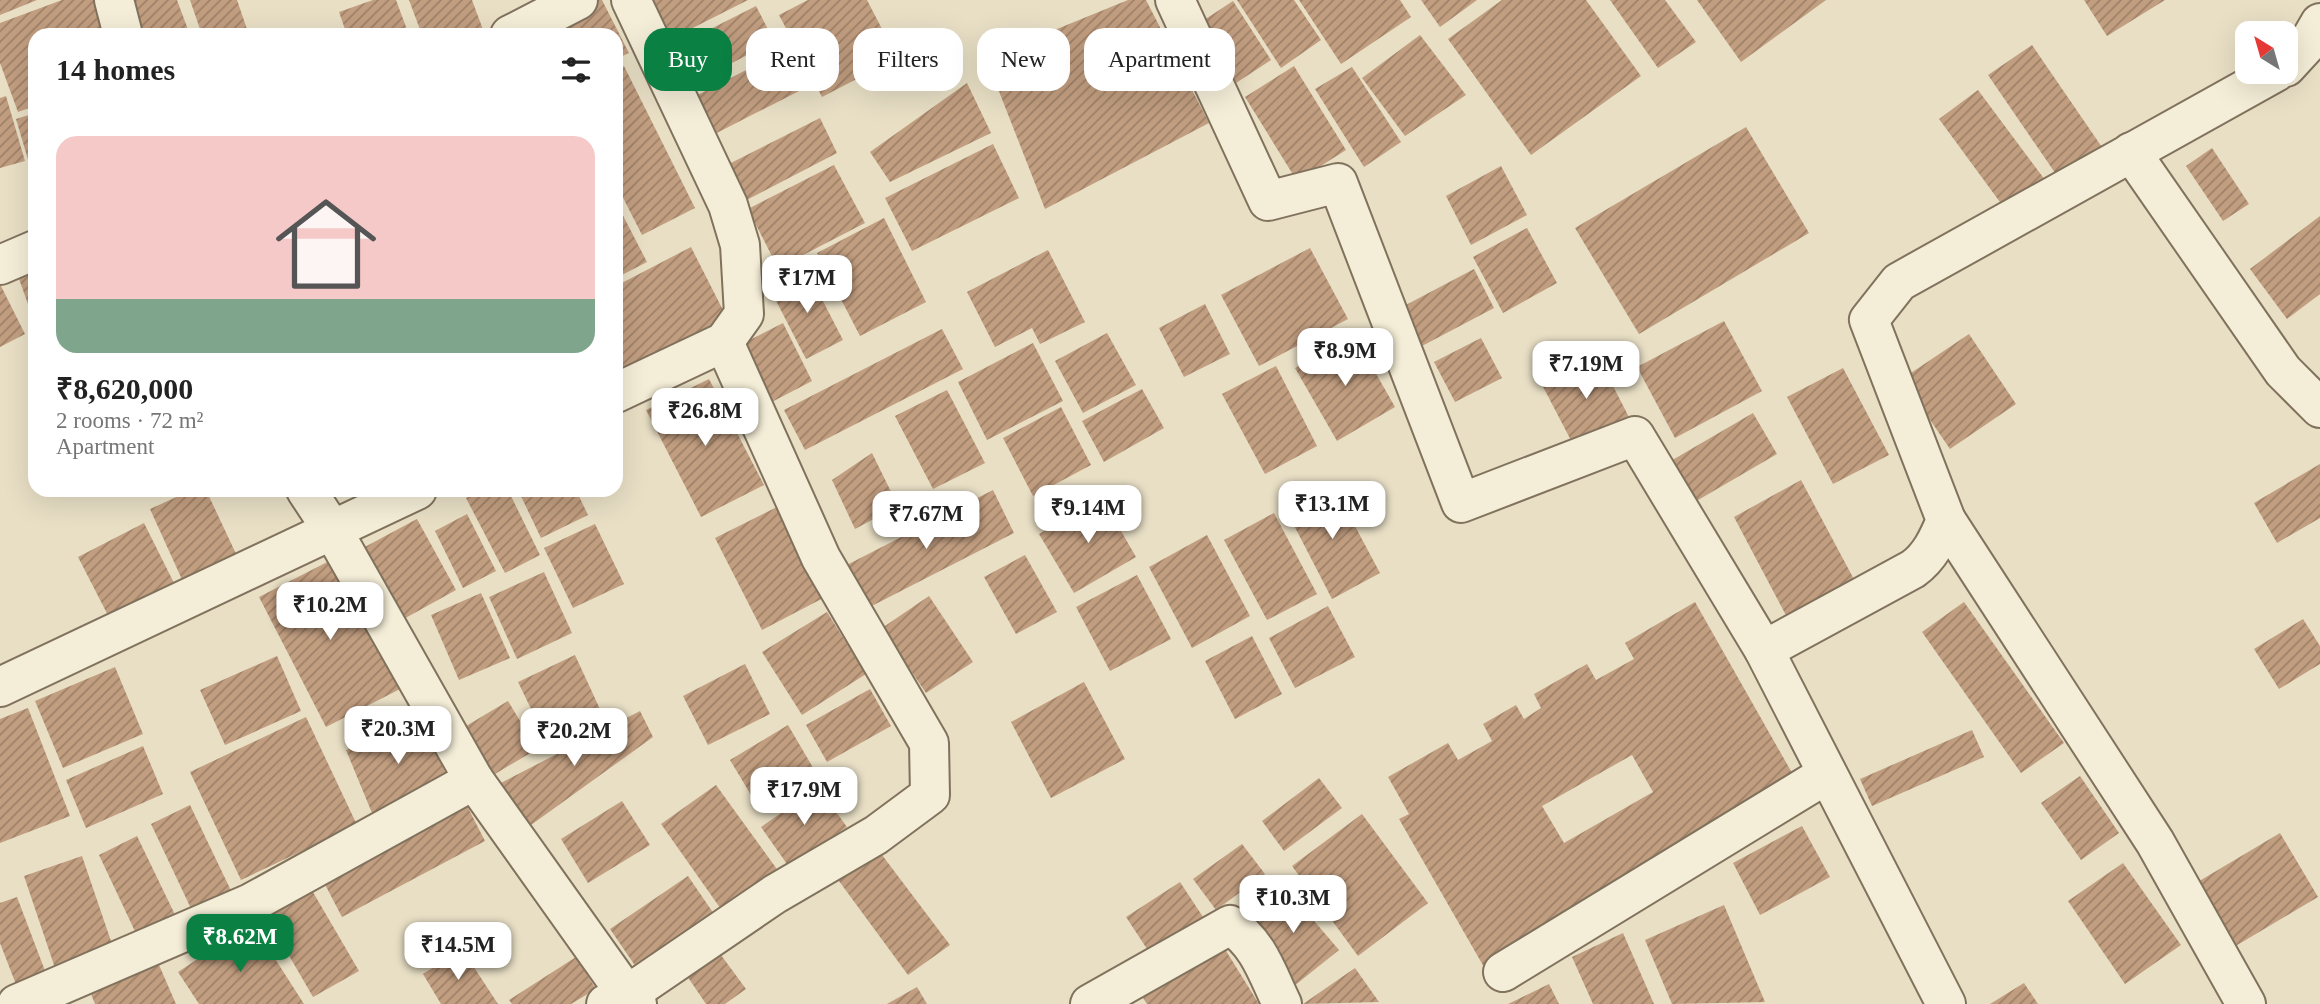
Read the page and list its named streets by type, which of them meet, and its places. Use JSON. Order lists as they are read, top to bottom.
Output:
{
  "north": "top left",
  "page": {
    "chip": [
      "Buy",
      "Rent",
      "Filters",
      "New",
      "Apartment"
    ],
    "heading": "14 homes",
    "list": [
      {
        "name": "₹8,620,000",
        "note": "2 rooms · 72 m² · Apartment"
      }
    ],
    "price": [
      "₹17M",
      "₹8.9M",
      "₹7.19M",
      "₹26.8M",
      "₹13.1M",
      "₹9.14M",
      "₹7.67M",
      "₹10.2M",
      "₹20.3M",
      "₹20.2M",
      "₹17.9M",
      "₹10.3M",
      "₹8.62M",
      "₹14.5M"
    ]
  }
}
